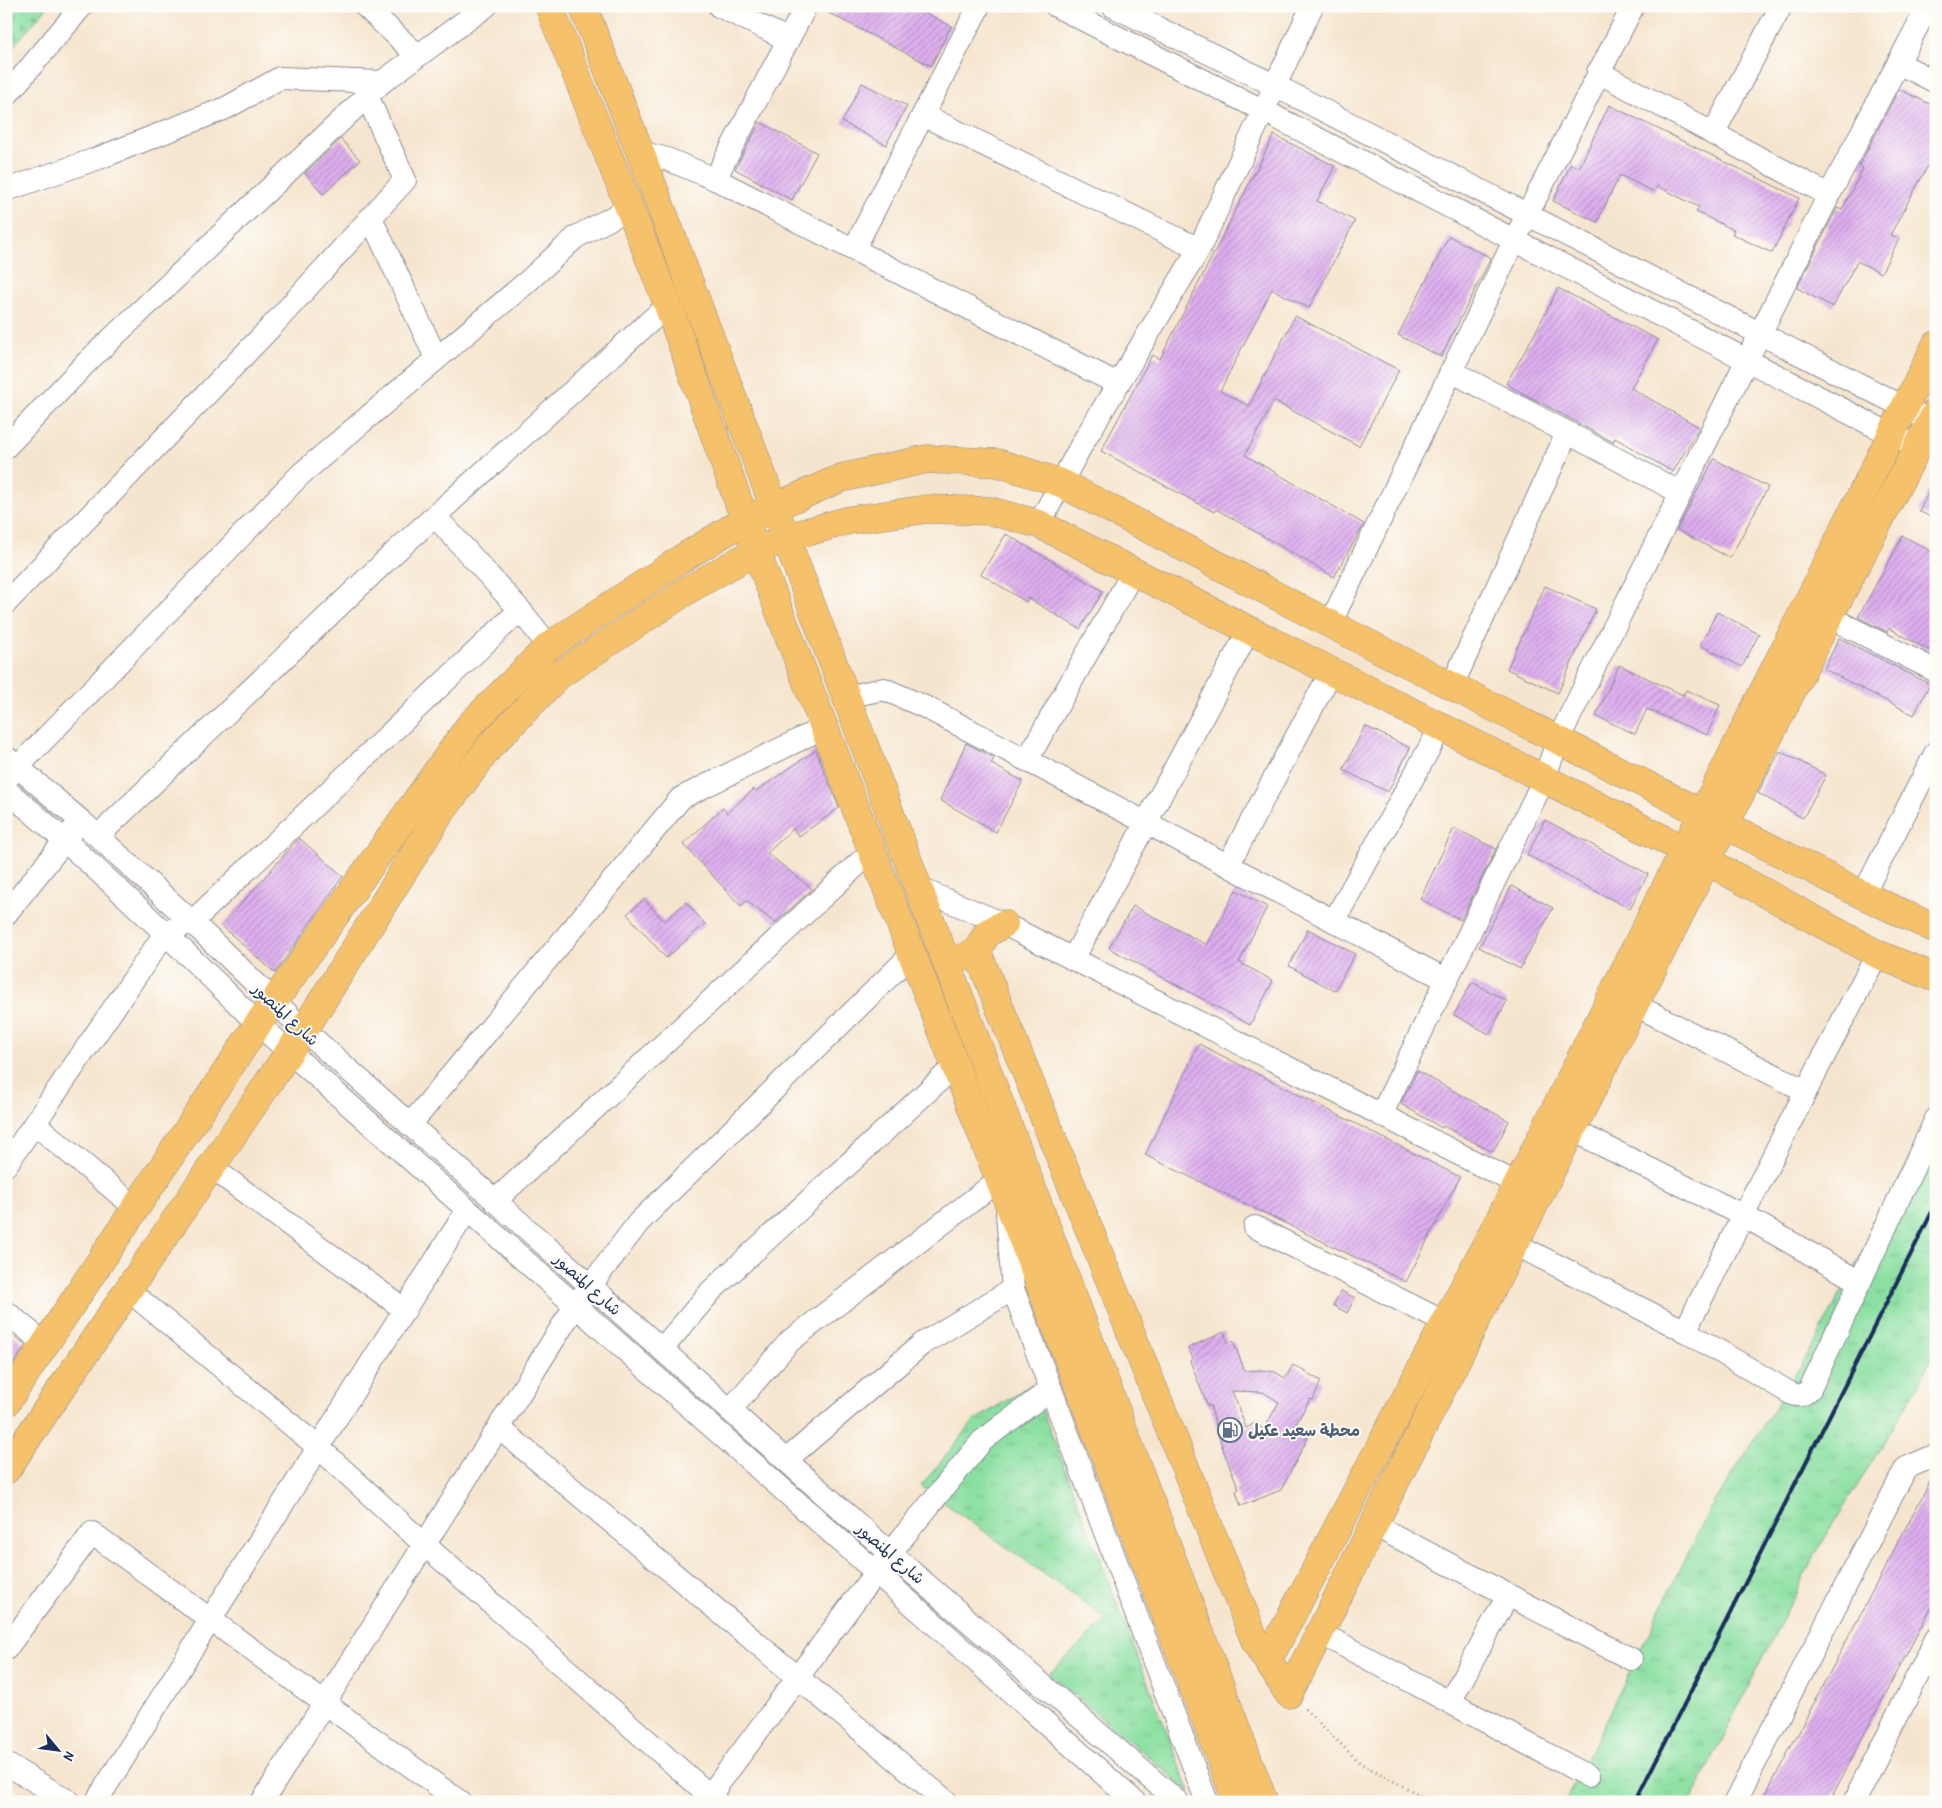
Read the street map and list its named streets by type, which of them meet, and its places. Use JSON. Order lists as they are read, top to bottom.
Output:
{
  "streets": {
    "street": ["شارع المنصور"]
  },
  "places": {
    "fuel station": ["محطة سعيد عكيل"]
  },
  "north": "bottom right"
}
